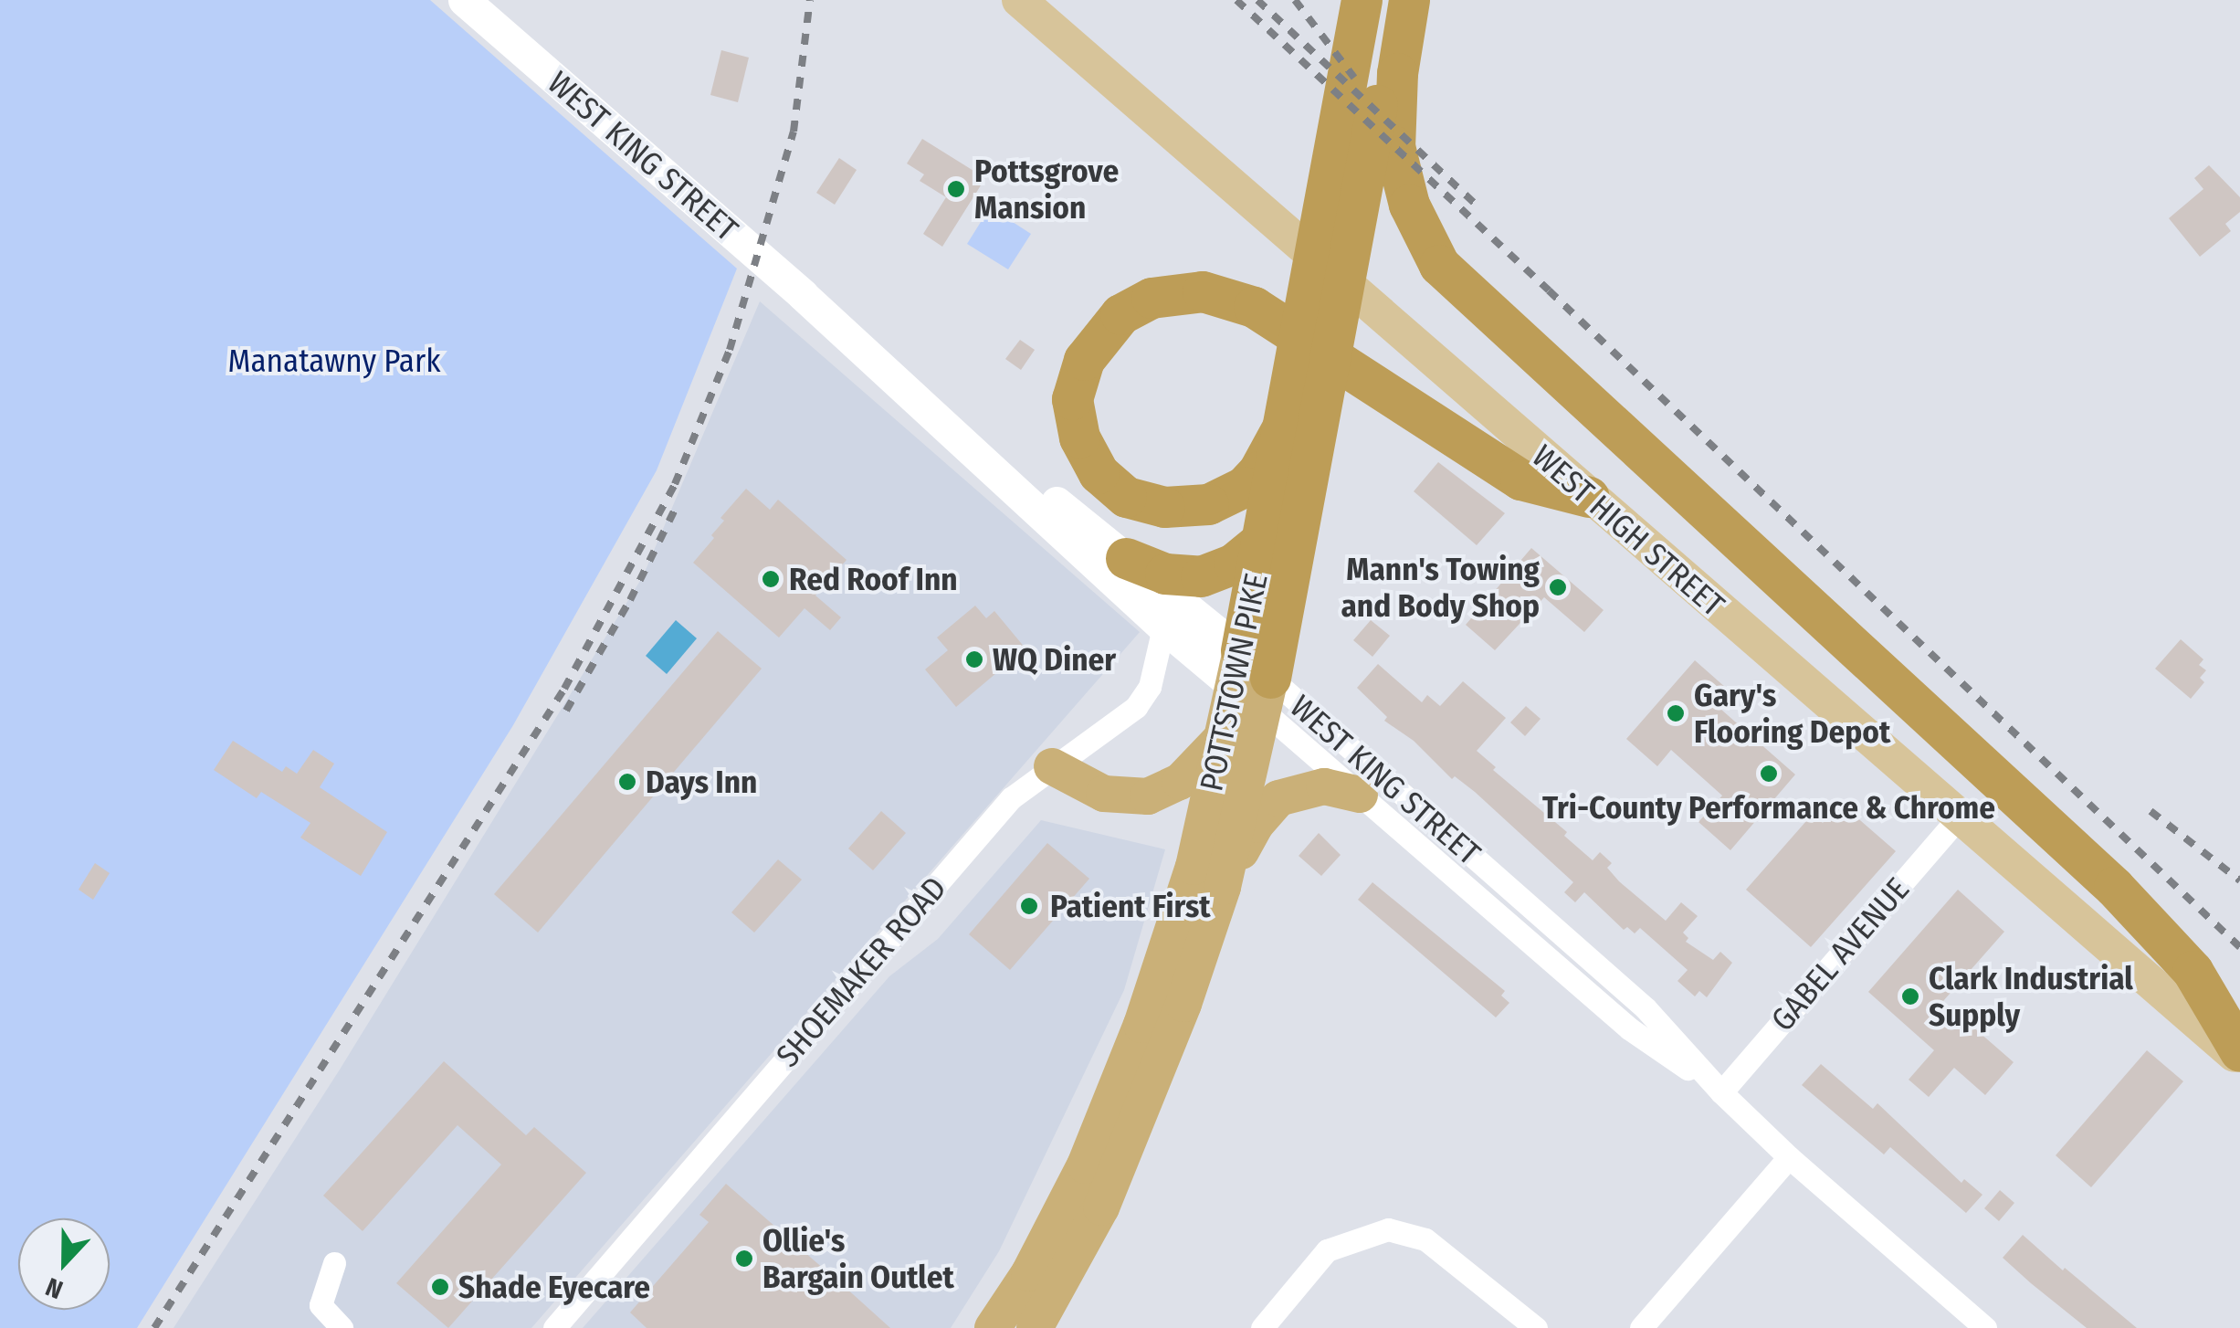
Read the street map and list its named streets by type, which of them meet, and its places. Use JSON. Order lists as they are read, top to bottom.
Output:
{
  "streets": {
    "highway": ["POTTSTOWN PIKE"],
    "main road": ["WEST KING STREET", "WEST HIGH STREET"],
    "street": ["GABEL AVENUE", "SHOEMAKER ROAD"]
  },
  "crossings": [
    ["WEST KING STREET", "POTTSTOWN PIKE"],
    ["WEST KING STREET", "GABEL AVENUE"],
    ["WEST KING STREET", "SHOEMAKER ROAD"],
    ["WEST HIGH STREET", "GABEL AVENUE"]
  ],
  "parks": ["Manatawny Park"],
  "places": [
    "Pottsgrove Mansion",
    "Red Roof Inn",
    "Mann's Towing and Body Shop",
    "WQ Diner",
    "Gary's Flooring Depot",
    "Tri-County Performance & Chrome",
    "Days Inn",
    "Patient First",
    "Clark Industrial Supply",
    "Ollie's Bargain Outlet",
    "Shade Eyecare"
  ],
  "north": "bottom"
}
